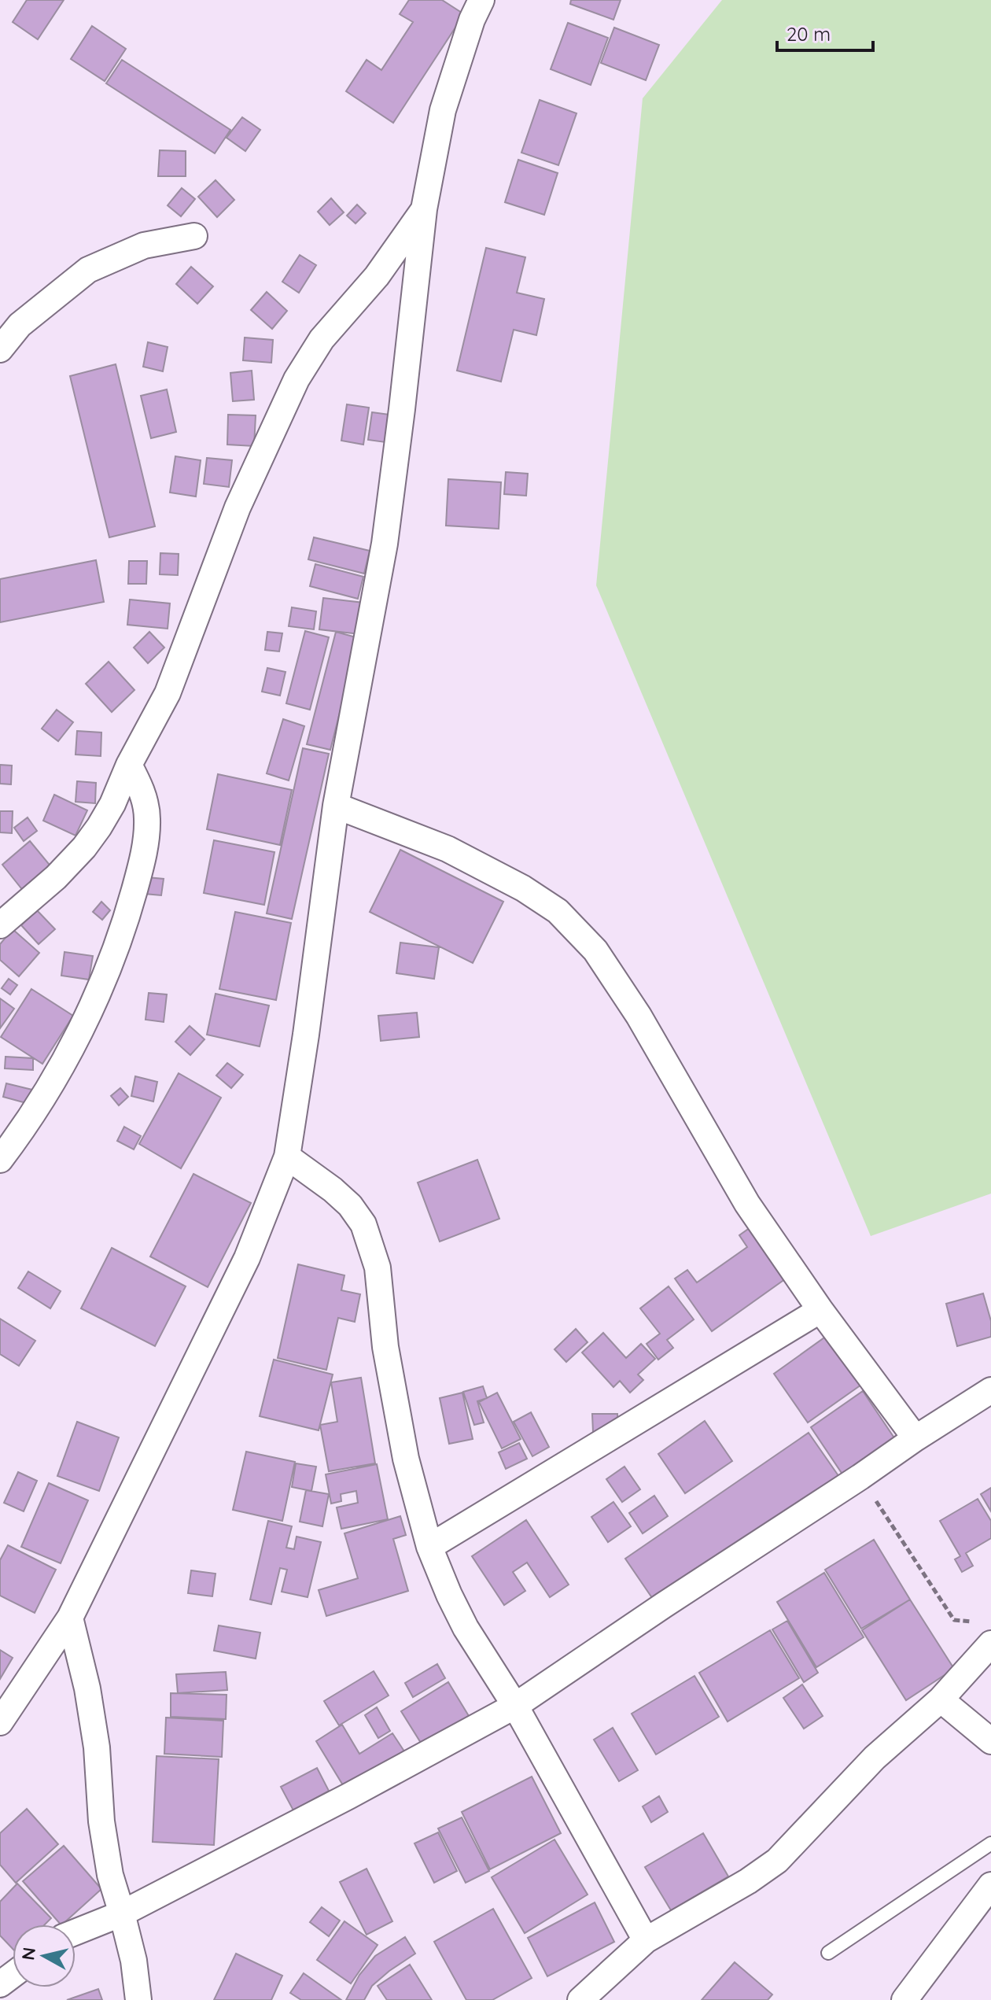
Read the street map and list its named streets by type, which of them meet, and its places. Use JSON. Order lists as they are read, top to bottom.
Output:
{
  "scale_bar": "20 m",
  "north": "left"
}
